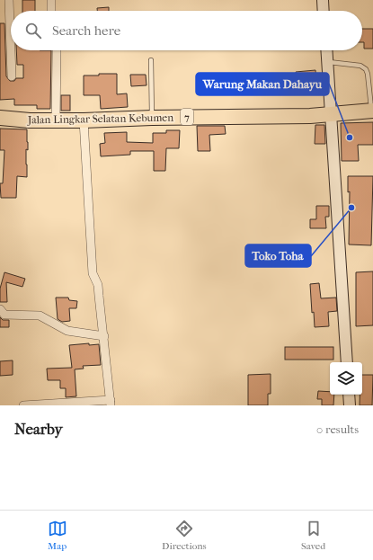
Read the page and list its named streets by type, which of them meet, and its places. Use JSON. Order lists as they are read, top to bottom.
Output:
{
  "streets": {
    "highway": ["7", "Jalan Lingkar Selatan Kebumen"]
  },
  "places": ["Warung Makan Dahayu", "Toko Toha"],
  "page": {
    "search": "Search here",
    "heading": ["Nearby", "0 results"],
    "nav": ["Map", "Directions", "Saved"]
  }
}
